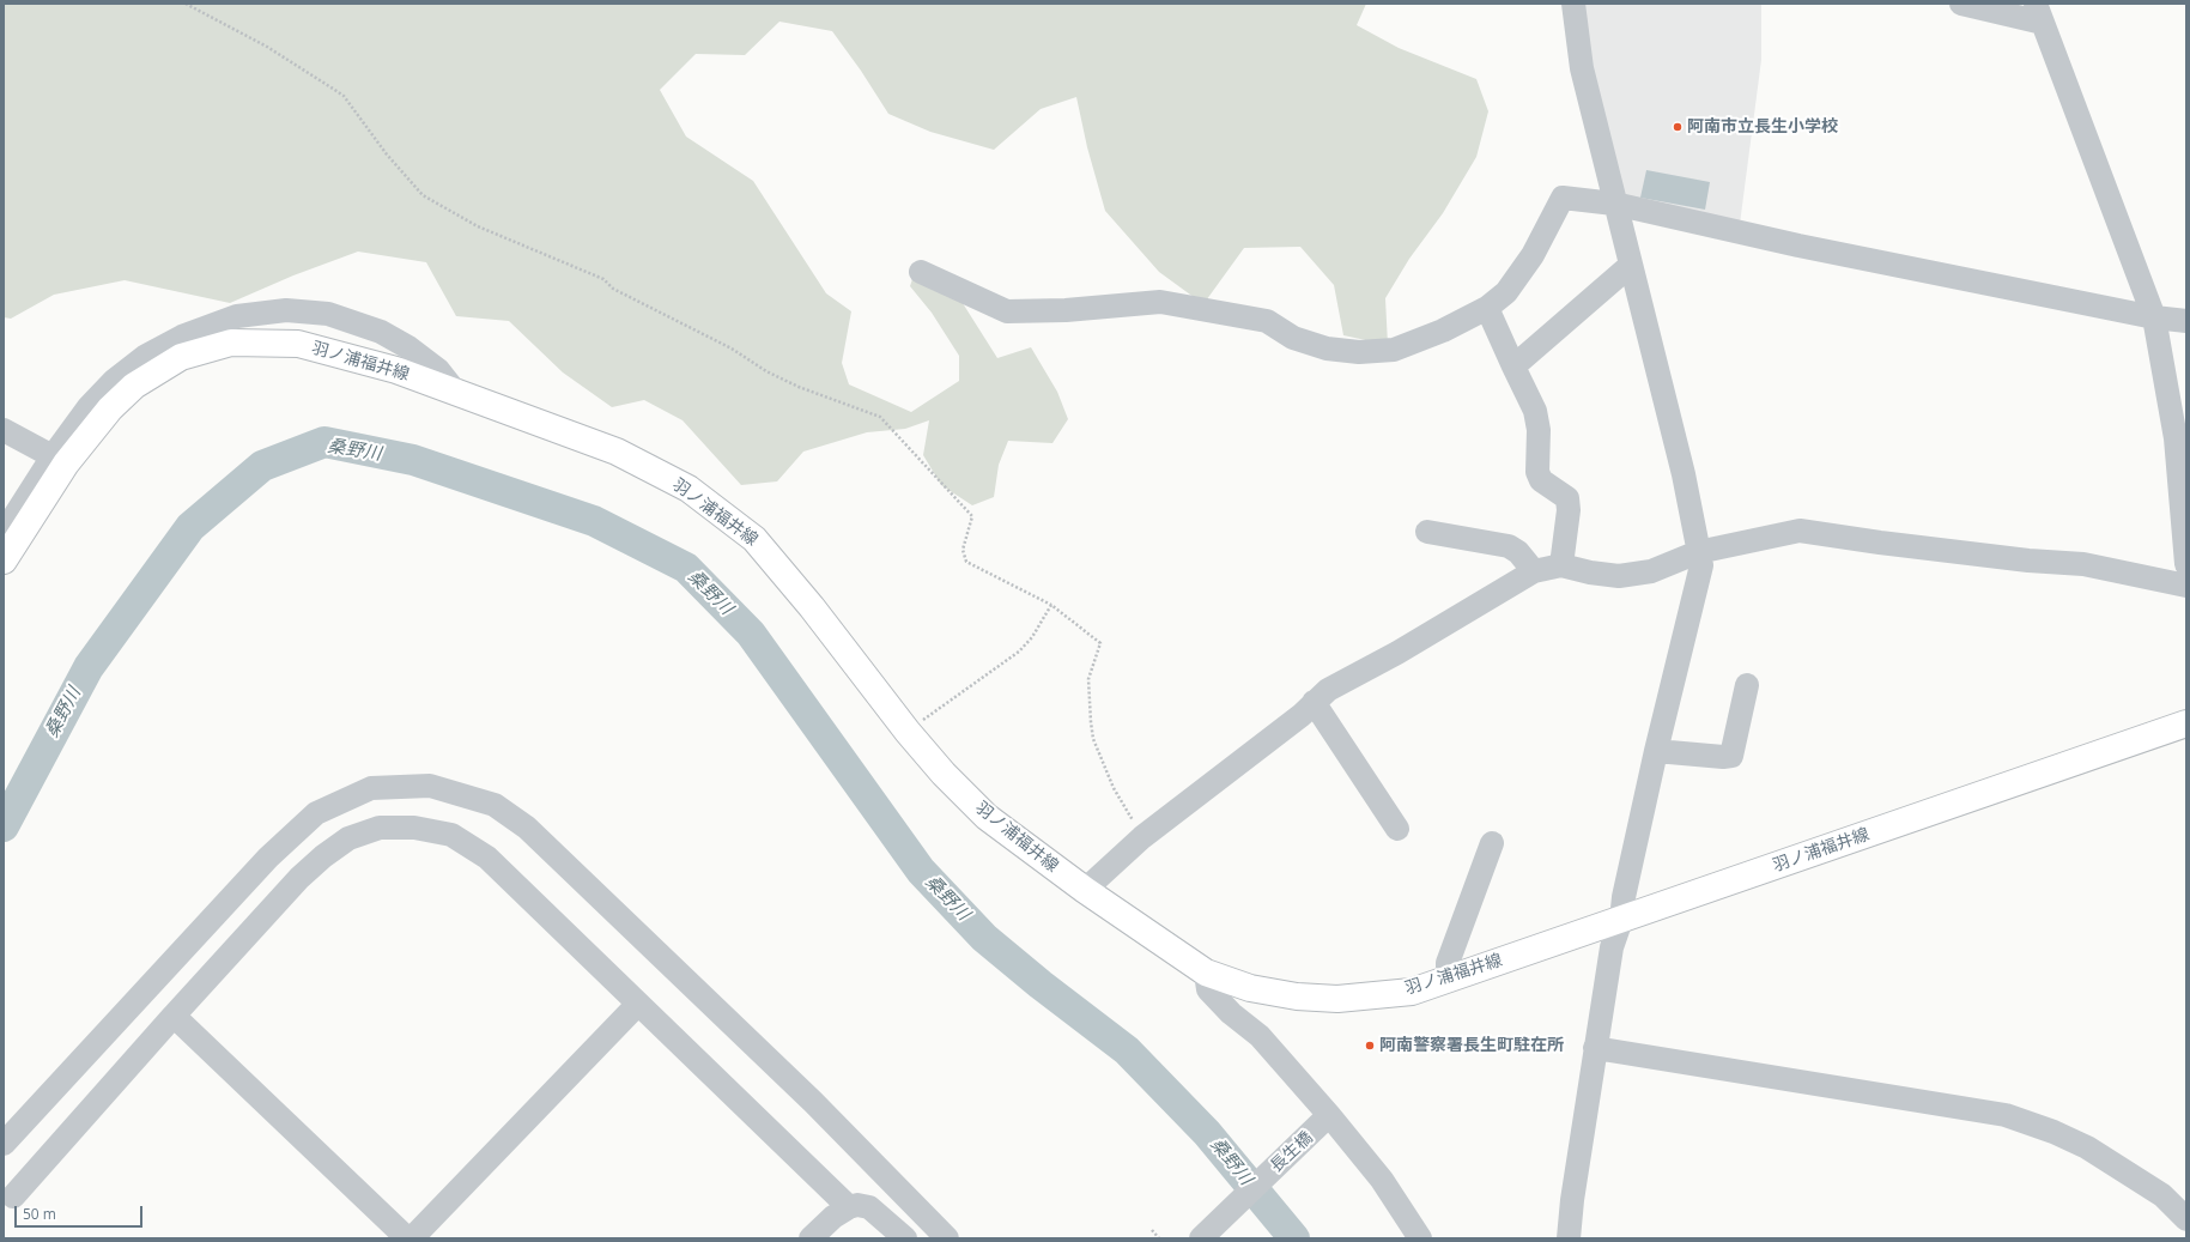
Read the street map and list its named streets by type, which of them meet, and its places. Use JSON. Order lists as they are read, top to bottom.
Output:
{
  "streets": {
    "main road": ["羽ノ浦福井線"],
    "street": ["長生橋"]
  },
  "water": ["桑野川"],
  "places": ["阿南市立長生小学校", "阿南警察署長生町駐在所"],
  "scale_bar": "50 m"
}
